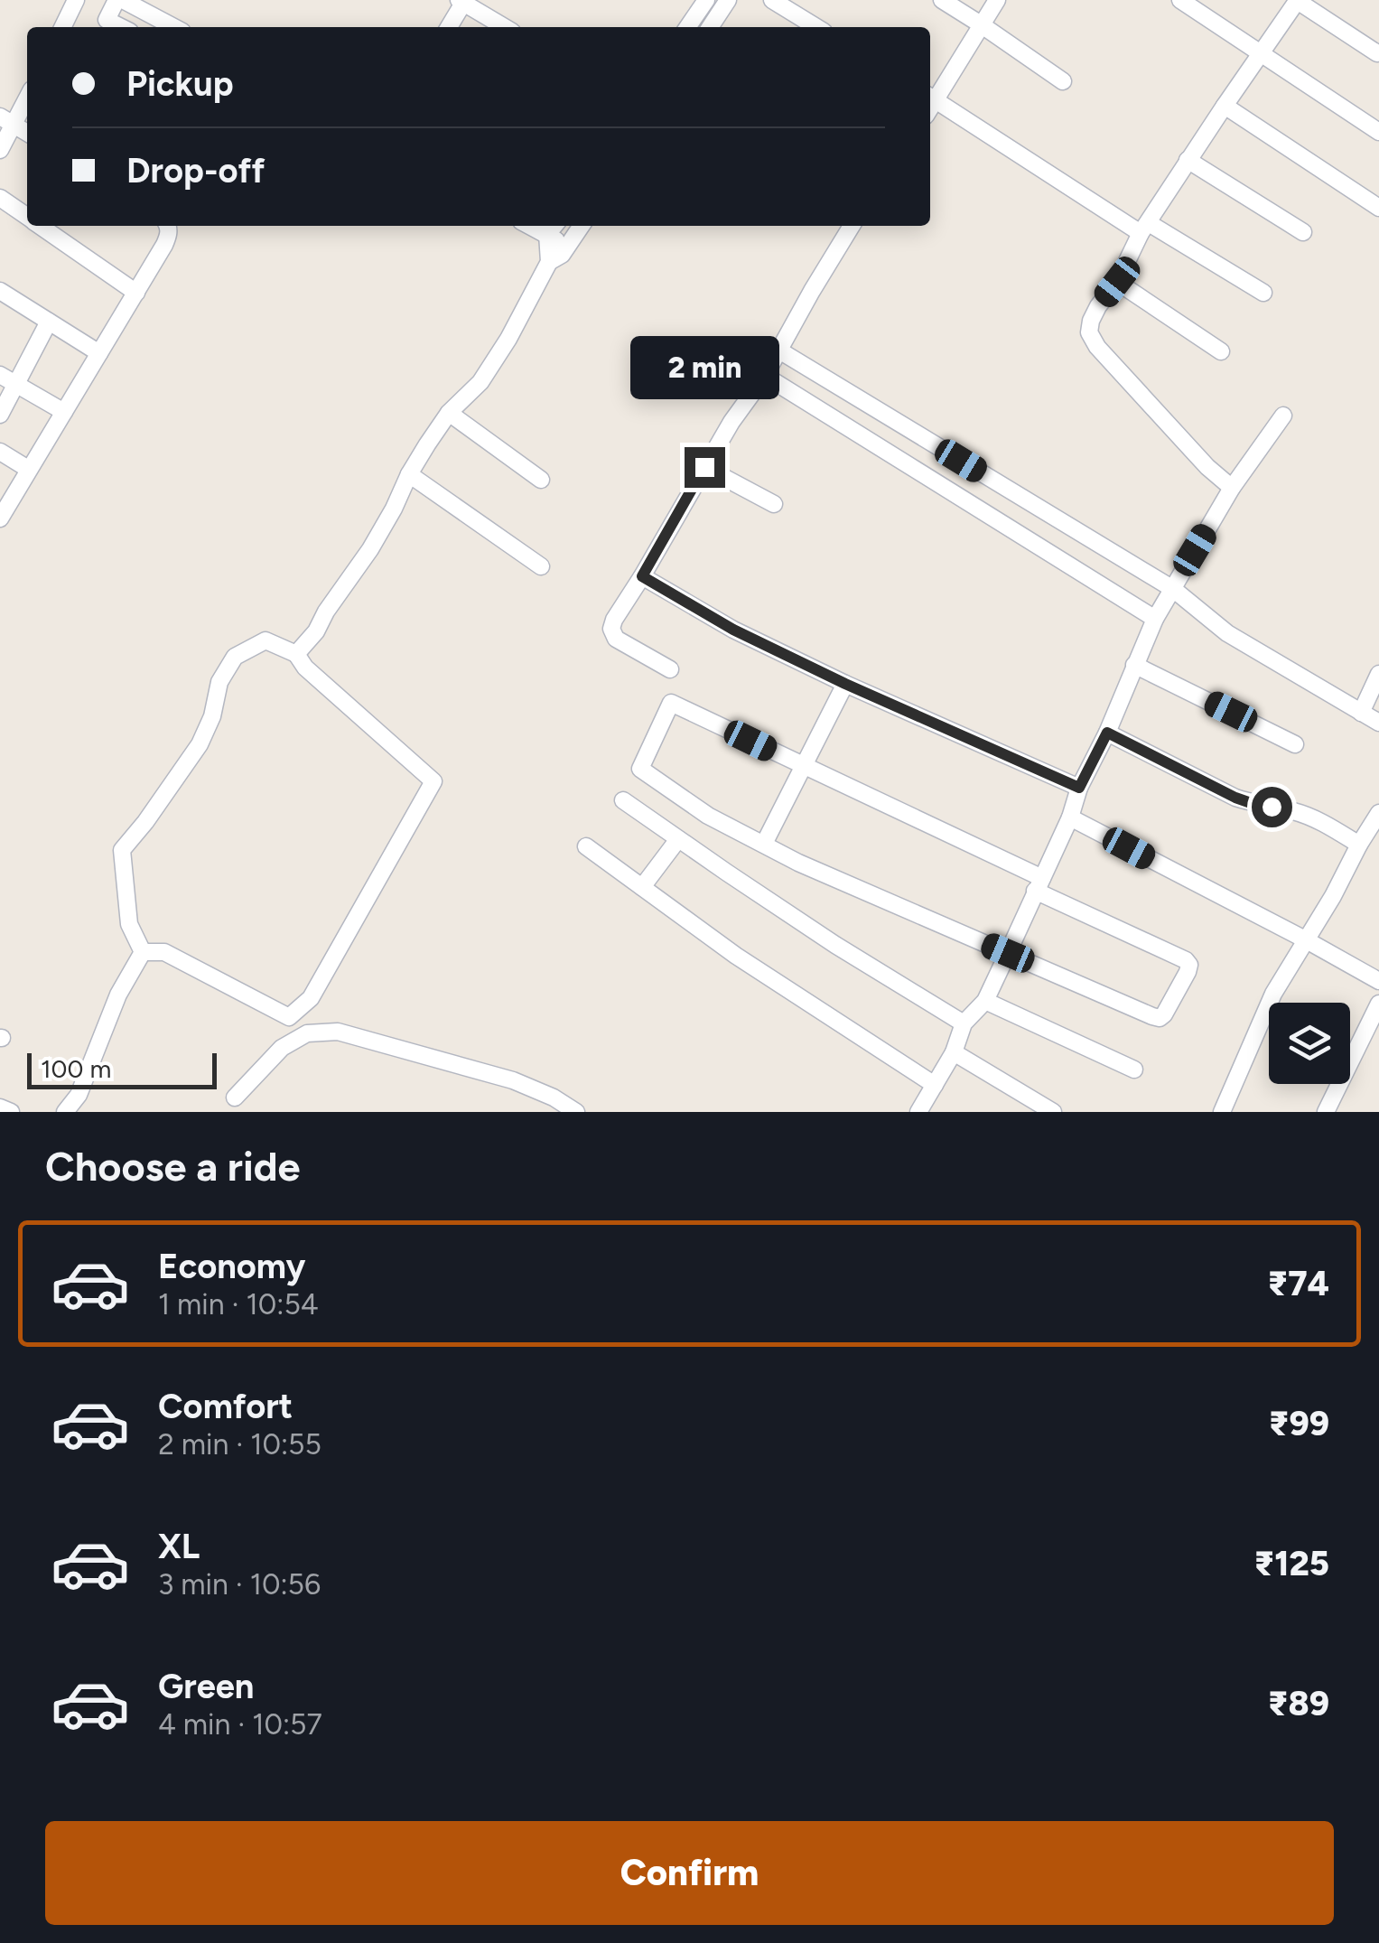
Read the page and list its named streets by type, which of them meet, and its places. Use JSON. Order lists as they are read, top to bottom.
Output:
{
  "scale_bar": "100 m",
  "page": {
    "banner": ["Pickup", "Drop-off"],
    "bubble": "2 min",
    "scale": "100 m",
    "heading": "Choose a ride",
    "list": [
      {
        "name": "Economy",
        "note": "1 min · 10:54",
        "value": "₹74"
      },
      {
        "name": "Comfort",
        "note": "2 min · 10:55",
        "value": "₹99"
      },
      {
        "name": "XL",
        "note": "3 min · 10:56",
        "value": "₹125"
      },
      {
        "name": "Green",
        "note": "4 min · 10:57",
        "value": "₹89"
      }
    ],
    "buttons": "Confirm"
  }
}
